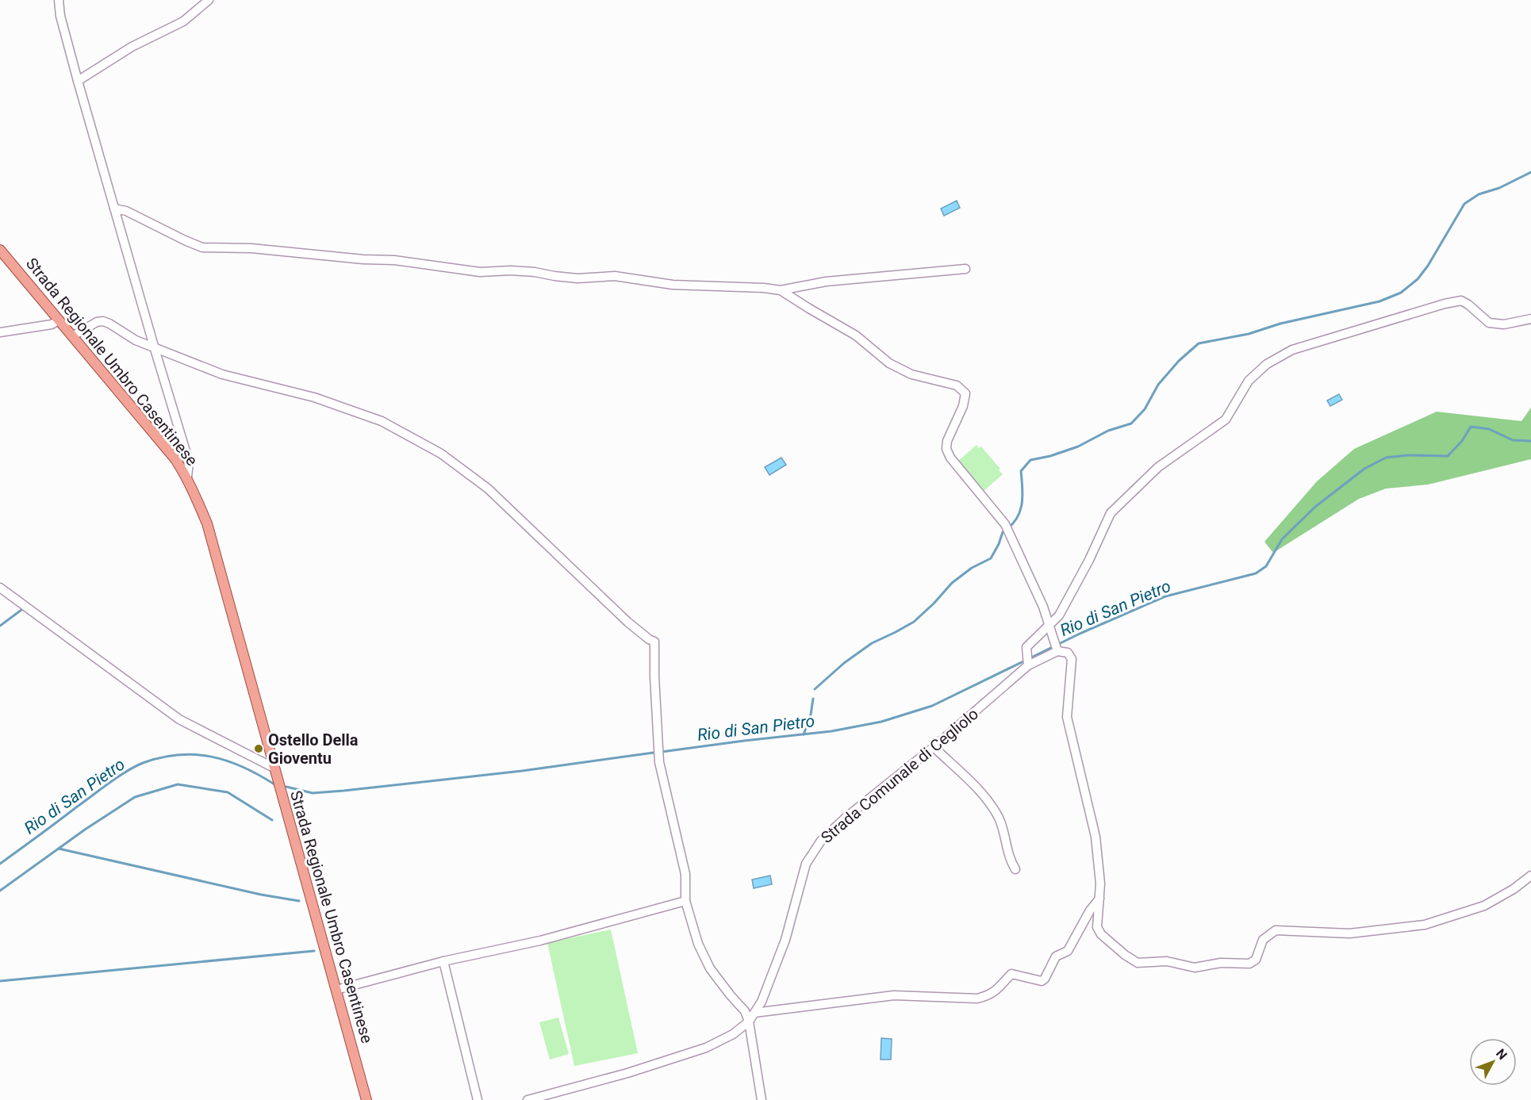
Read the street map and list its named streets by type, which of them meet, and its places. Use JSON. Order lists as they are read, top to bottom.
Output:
{
  "streets": {
    "main road": ["Strada Regionale Umbro Casentinese"],
    "street": ["Strada Comunale di Cegliolo"]
  },
  "water": ["Rio di San Pietro"],
  "places": ["Ostello Della Gioventu"],
  "north": "top right"
}
